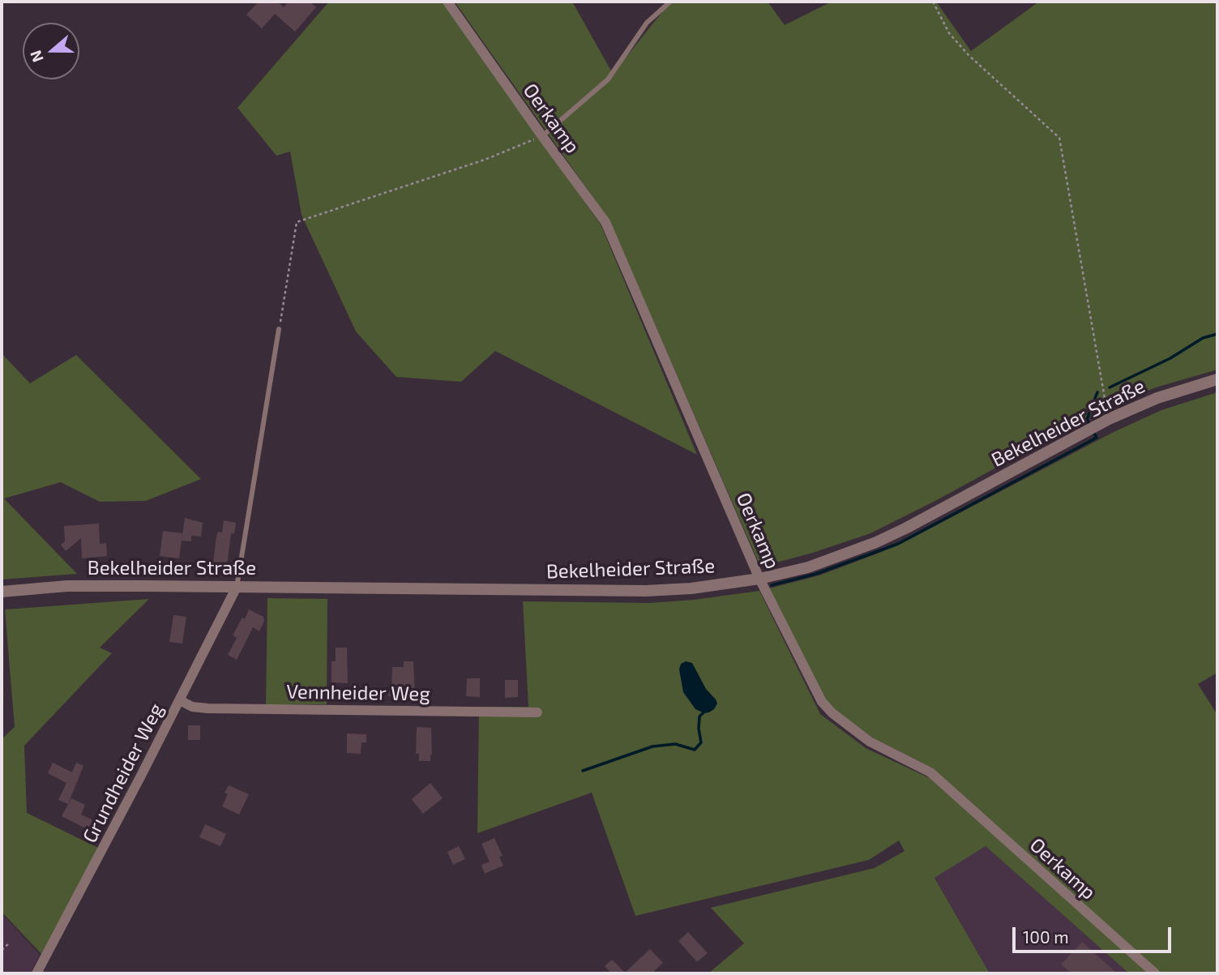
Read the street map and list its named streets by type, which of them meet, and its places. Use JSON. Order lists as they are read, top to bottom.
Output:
{
  "streets": {
    "street": [
      "Oerkamp",
      "Bekelheider Straße",
      "Vennheider Weg",
      "Grundheider Weg"
    ]
  },
  "crossings": [
    ["Oerkamp", "Bekelheider Straße"],
    ["Bekelheider Straße", "Grundheider Weg"],
    ["Vennheider Weg", "Grundheider Weg"]
  ],
  "scale_bar": "100 m",
  "north": "left"
}
